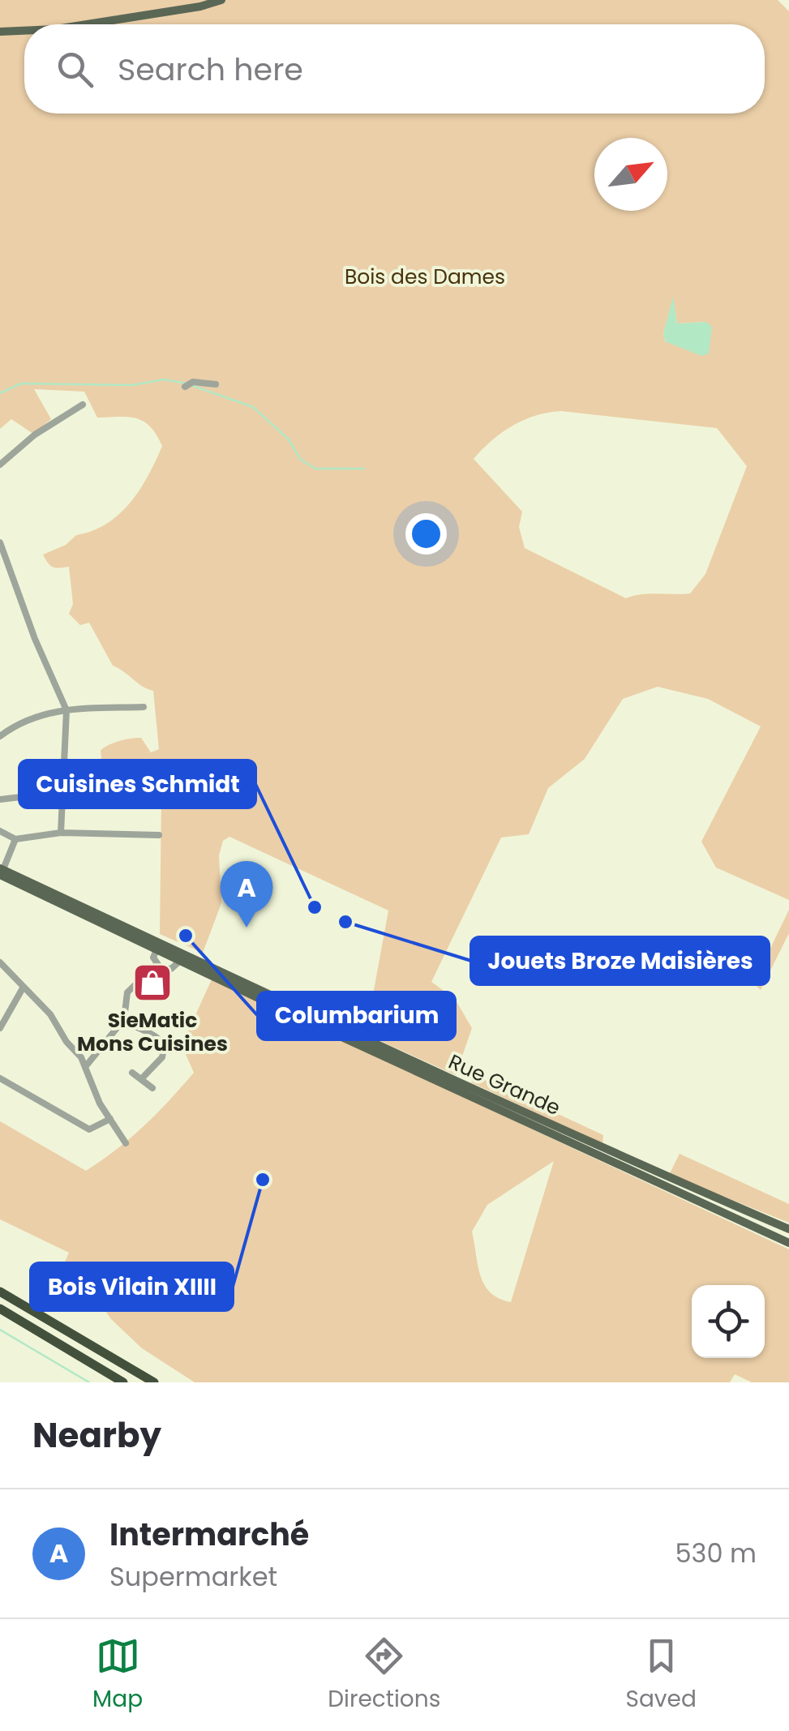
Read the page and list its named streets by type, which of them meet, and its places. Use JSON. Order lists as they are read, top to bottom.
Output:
{
  "streets": {
    "main road": ["Rue Grande"]
  },
  "parks": ["Bois des Dames"],
  "places": {
    "other": [
      "Cuisines Schmidt",
      "Jouets Broze Maisières",
      "Columbarium",
      "Bois Vilain XIIII"
    ],
    "shop": ["SieMatic Mons Cuisines"]
  },
  "north": "top right",
  "page": {
    "search": "Search here",
    "pins": "A",
    "heading": "Nearby",
    "list": [
      {
        "mark": "A",
        "name": "Intermarché",
        "note": "Supermarket",
        "value": "530 m"
      }
    ],
    "nav": ["Map", "Directions", "Saved"]
  }
}
